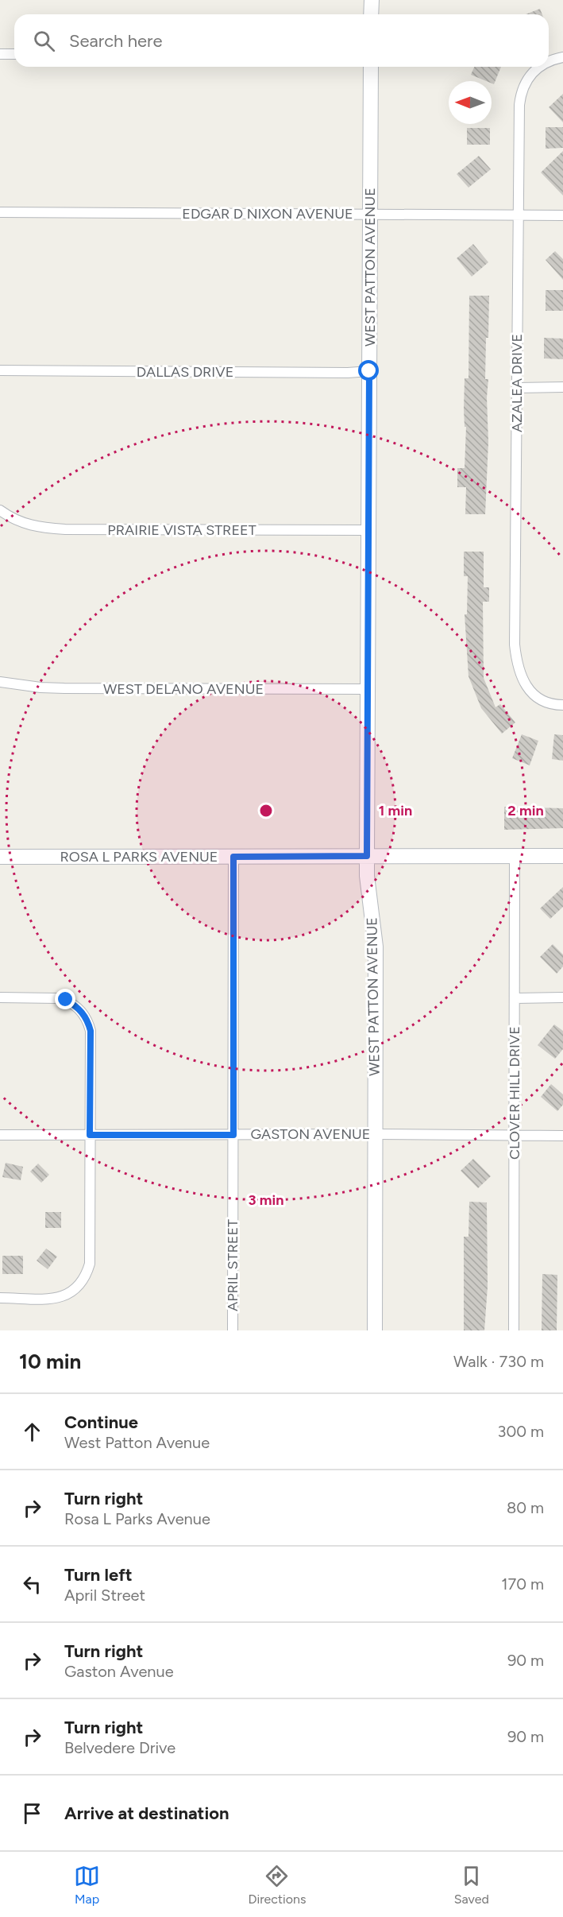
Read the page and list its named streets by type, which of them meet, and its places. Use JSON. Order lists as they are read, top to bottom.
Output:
{
  "streets": {
    "street": [
      "EDGAR D NIXON AVENUE",
      "WEST PATTON AVENUE",
      "DALLAS DRIVE",
      "AZALEA DRIVE",
      "PRAIRIE VISTA STREET",
      "WEST DELANO AVENUE",
      "ROSA L PARKS AVENUE",
      "CLOVER HILL DRIVE",
      "GASTON AVENUE",
      "APRIL STREET"
    ]
  },
  "crossings": [
    ["EDGAR D NIXON AVENUE", "WEST PATTON AVENUE"],
    ["EDGAR D NIXON AVENUE", "AZALEA DRIVE"],
    ["WEST PATTON AVENUE", "DALLAS DRIVE"],
    ["WEST PATTON AVENUE", "PRAIRIE VISTA STREET"],
    ["WEST PATTON AVENUE", "WEST DELANO AVENUE"],
    ["WEST PATTON AVENUE", "ROSA L PARKS AVENUE"],
    ["WEST PATTON AVENUE", "GASTON AVENUE"],
    ["ROSA L PARKS AVENUE", "CLOVER HILL DRIVE"],
    ["ROSA L PARKS AVENUE", "APRIL STREET"],
    ["CLOVER HILL DRIVE", "GASTON AVENUE"],
    ["GASTON AVENUE", "APRIL STREET"]
  ],
  "north": "left",
  "page": {
    "search": "Search here",
    "heading": ["10 min", "Walk · 730 m"],
    "list": [
      ["Continue", "West Patton Avenue", "300 m"],
      ["Turn right", "Rosa L Parks Avenue", "80 m"],
      ["Turn left", "April Street", "170 m"],
      ["Turn right", "Gaston Avenue", "90 m"],
      ["Turn right", "Belvedere Drive", "90 m"],
      "Arrive at destination"
    ],
    "nav": ["Map", "Directions", "Saved"]
  },
  "rings": ["1 min", "2 min", "3 min"]
}
